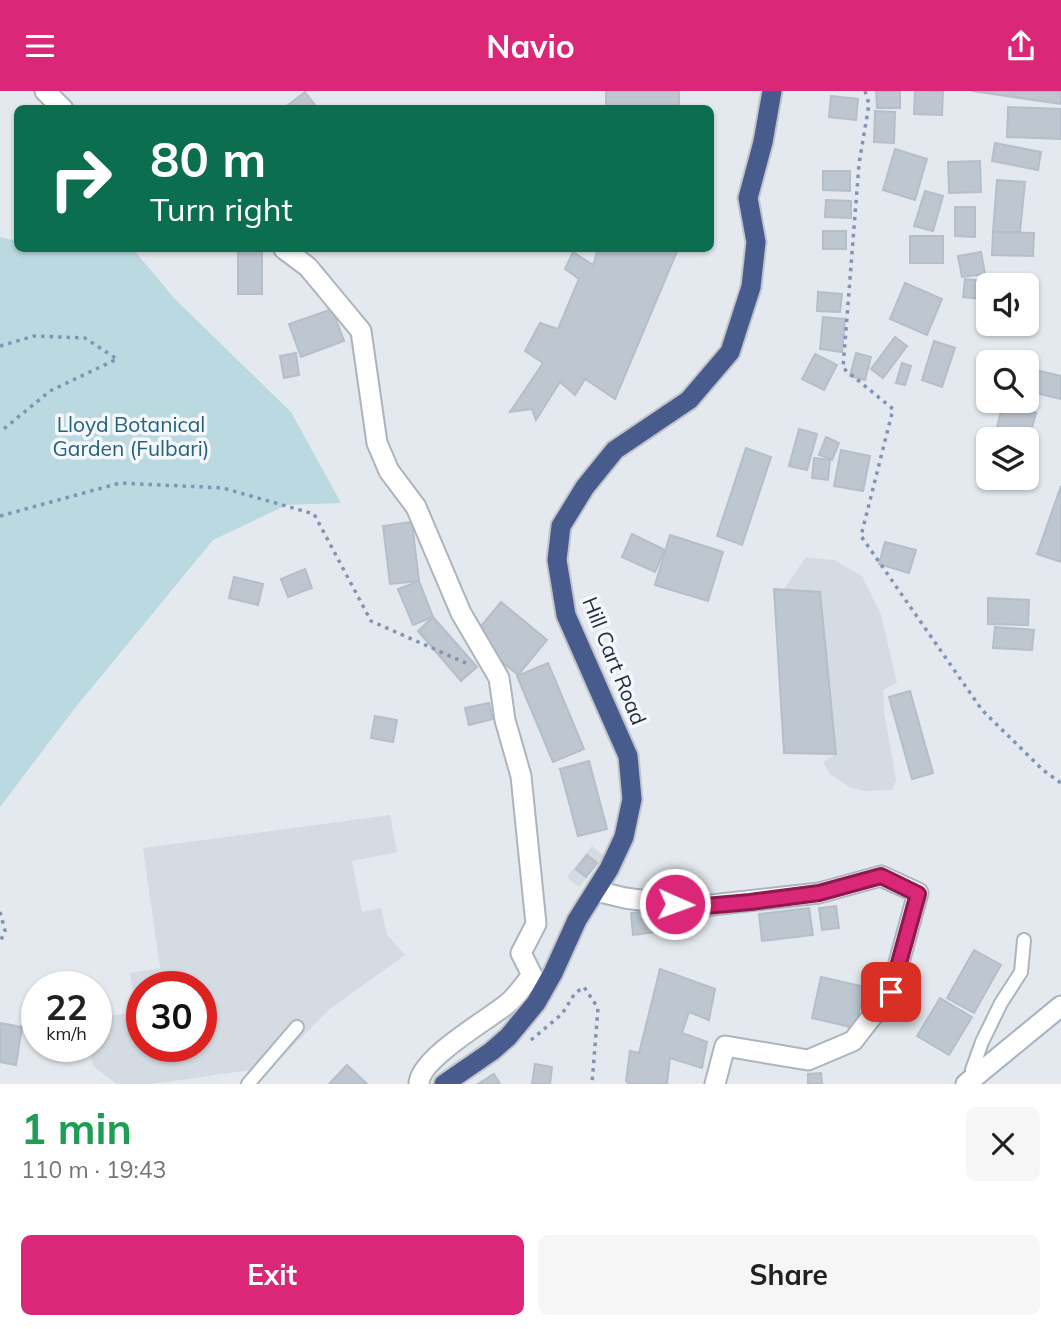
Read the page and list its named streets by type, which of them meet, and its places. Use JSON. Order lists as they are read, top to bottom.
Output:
{
  "streets": {
    "highway": ["Hill Cart Road"]
  },
  "parks": ["Lloyd Botanical Garden (Fulbari)"],
  "page": {
    "header": "Navio",
    "turn": ["80 m", "Turn right"],
    "speed": "22 km/h",
    "limit": "30",
    "heading": ["1 min", "110 m · 19:43"],
    "buttons": ["Exit", "Share"]
  }
}
